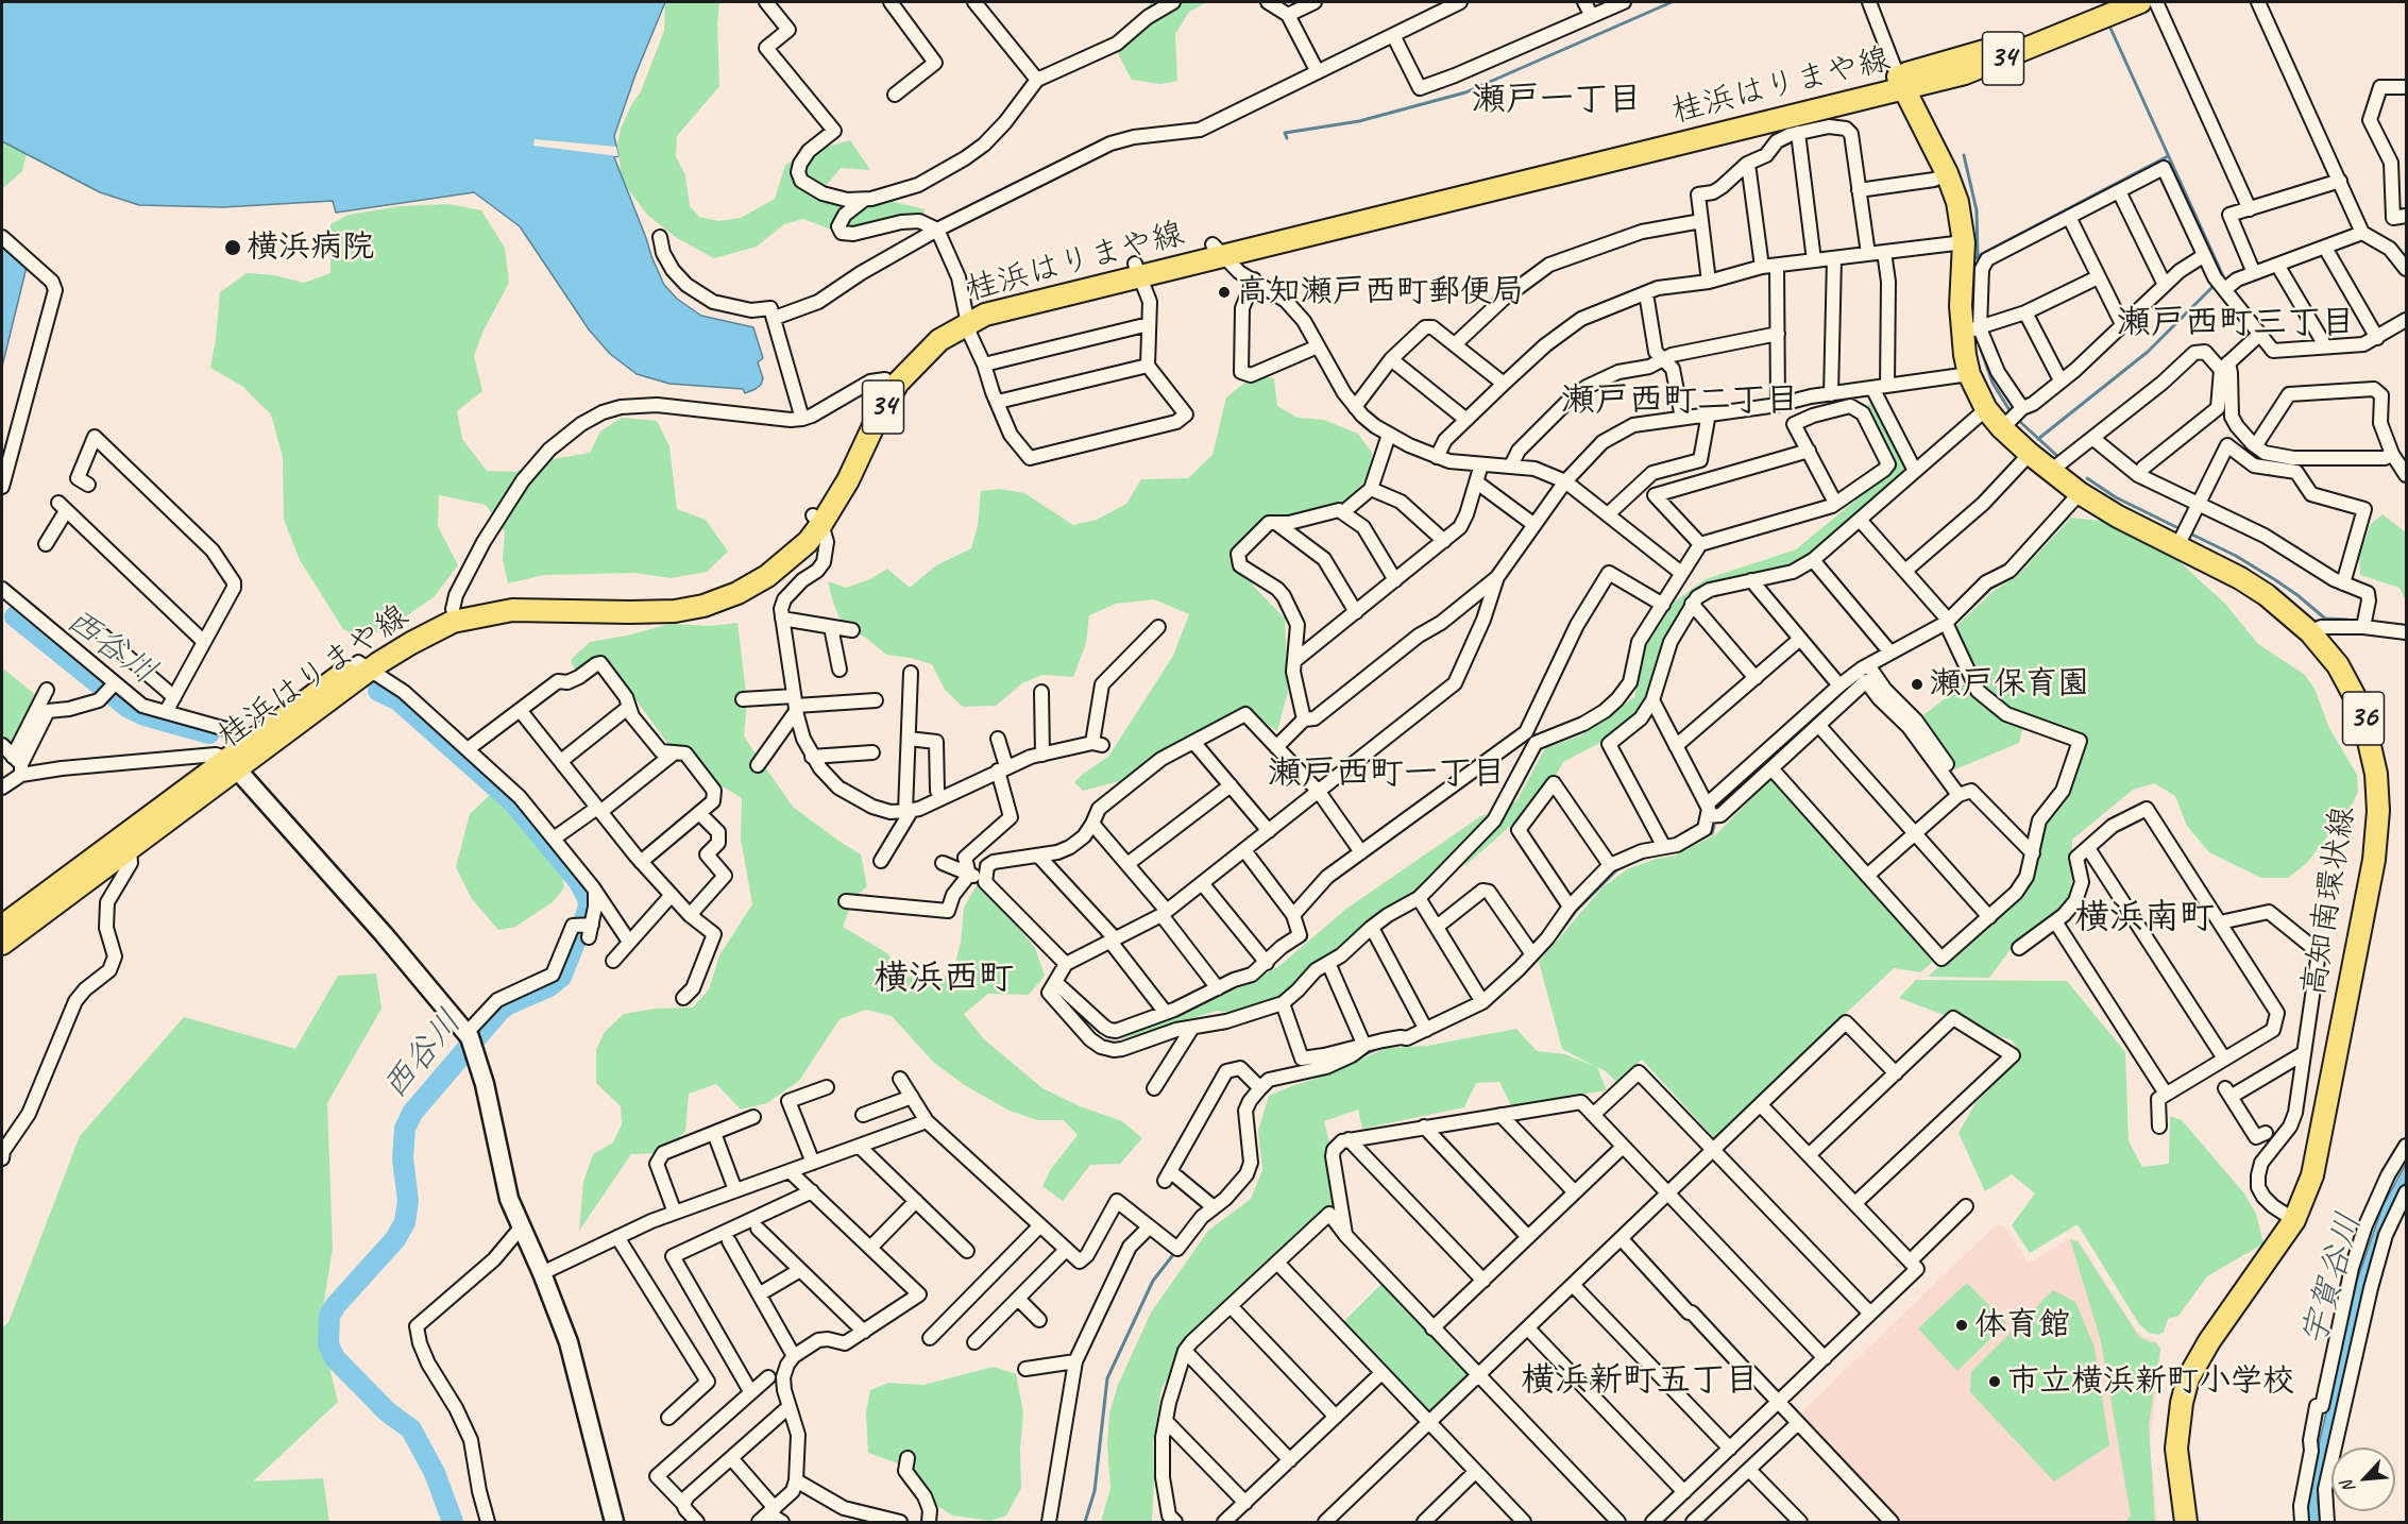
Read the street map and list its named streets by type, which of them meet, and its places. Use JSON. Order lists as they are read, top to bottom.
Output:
{
  "streets": {
    "main road": [
      "34",
      "桂浜はりまや線",
      "36",
      "高知南環状線"
    ]
  },
  "crossings": [
    ["桂浜はりまや線", "高知南環状線"]
  ],
  "districts": [
    "瀬戸一丁目",
    "瀬戸西町三丁目",
    "瀬戸西町二丁目",
    "瀬戸西町一丁目",
    "横浜南町",
    "横浜西町",
    "横浜新町五丁目"
  ],
  "water": ["西谷川", "宇賀谷川"],
  "places": [
    "横浜病院",
    "高知瀬戸西町郵便局",
    "瀬戸保育園",
    "体育館",
    "市立横浜新町小学校"
  ],
  "north": "bottom left"
}
